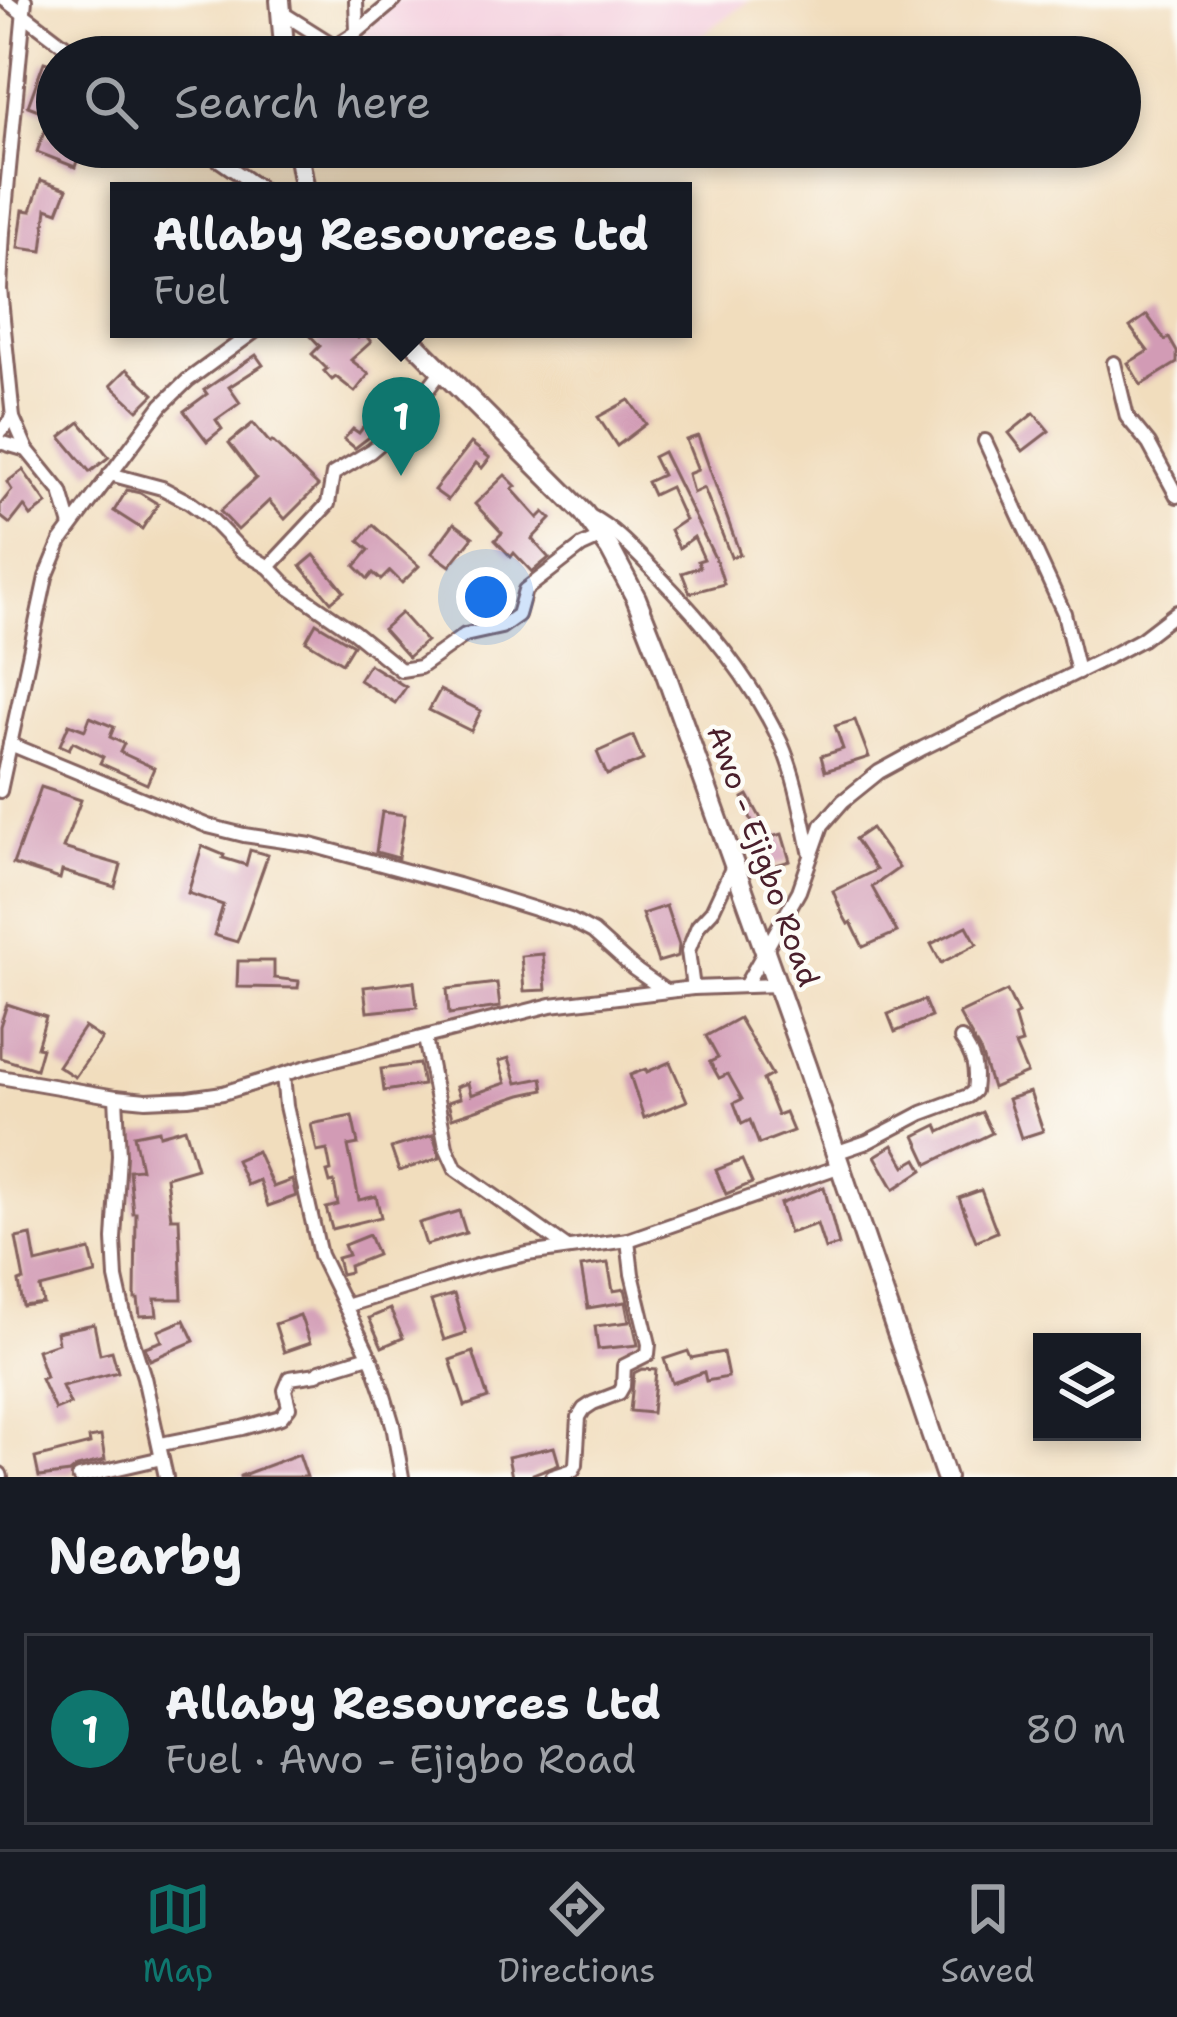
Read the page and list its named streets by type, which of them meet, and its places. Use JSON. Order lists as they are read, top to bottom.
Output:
{
  "streets": {
    "main road": ["Awo - Ejigbo Road"]
  },
  "page": {
    "search": "Search here",
    "popup": ["Allaby Resources Ltd", "Fuel"],
    "pins": "1",
    "heading": "Nearby",
    "list": [
      {
        "mark": "1",
        "name": "Allaby Resources Ltd",
        "note": "Fuel · Awo - Ejigbo Road",
        "value": "80 m"
      }
    ],
    "nav": ["Map", "Directions", "Saved"]
  }
}
